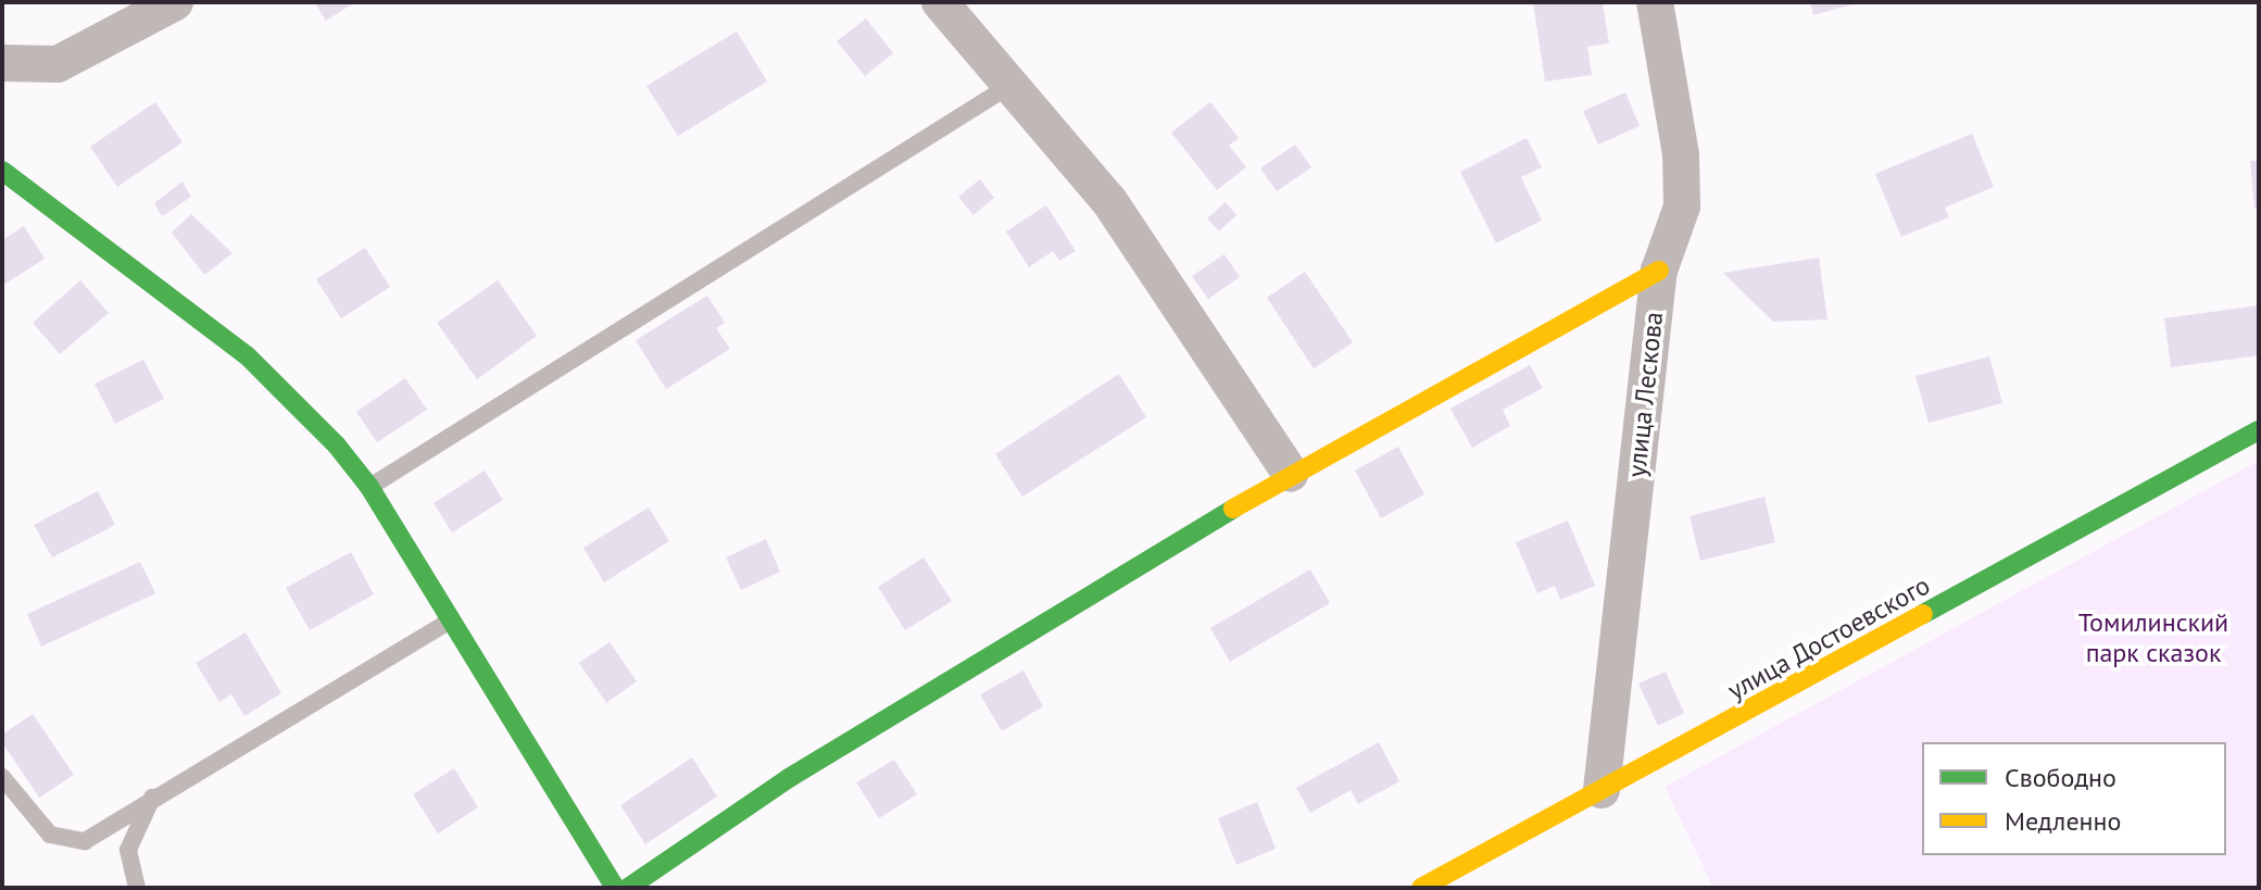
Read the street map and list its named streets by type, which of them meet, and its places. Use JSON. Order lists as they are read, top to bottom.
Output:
{
  "streets": {
    "street": ["улица Лескова", "улица Достоевского"]
  },
  "crossings": [
    ["улица Лескова", "улица Достоевского"]
  ],
  "parks": ["Томилинский парк сказок"],
  "legend": ["Свободно", "Медленно"]
}
